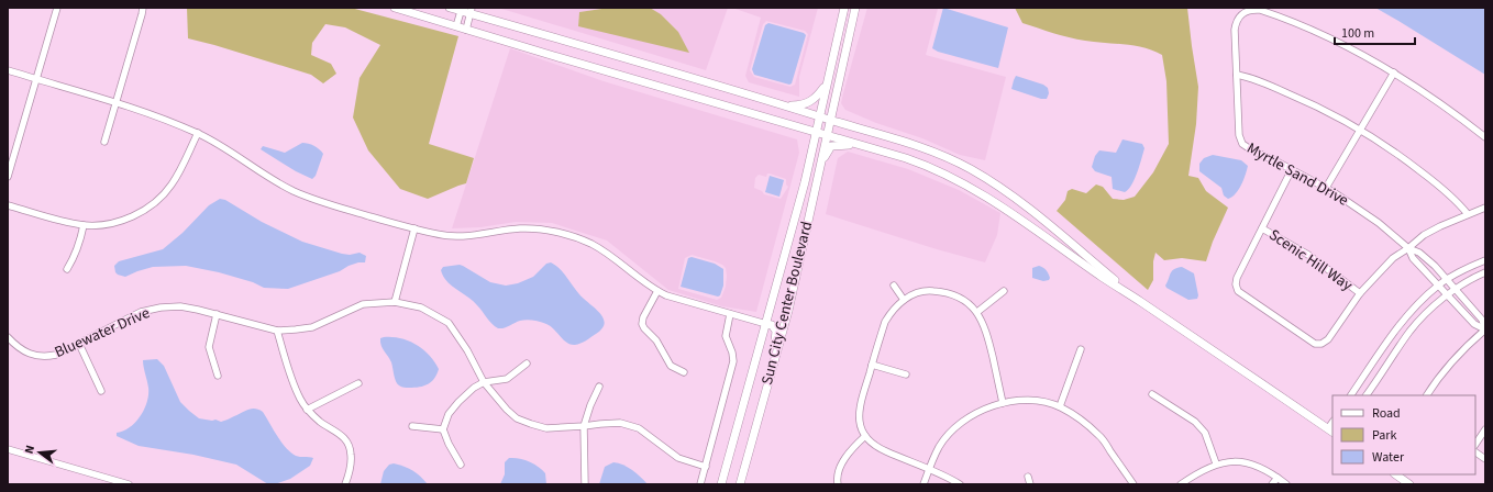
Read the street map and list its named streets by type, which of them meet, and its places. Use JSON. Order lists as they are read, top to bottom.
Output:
{
  "streets": {
    "main road": ["Sun City Center Boulevard"],
    "street": ["Myrtle Sand Drive", "Scenic Hill Way", "Bluewater Drive"]
  },
  "legend": ["Road", "Park", "Water"],
  "scale_bar": "100 m",
  "north": "left"
}
